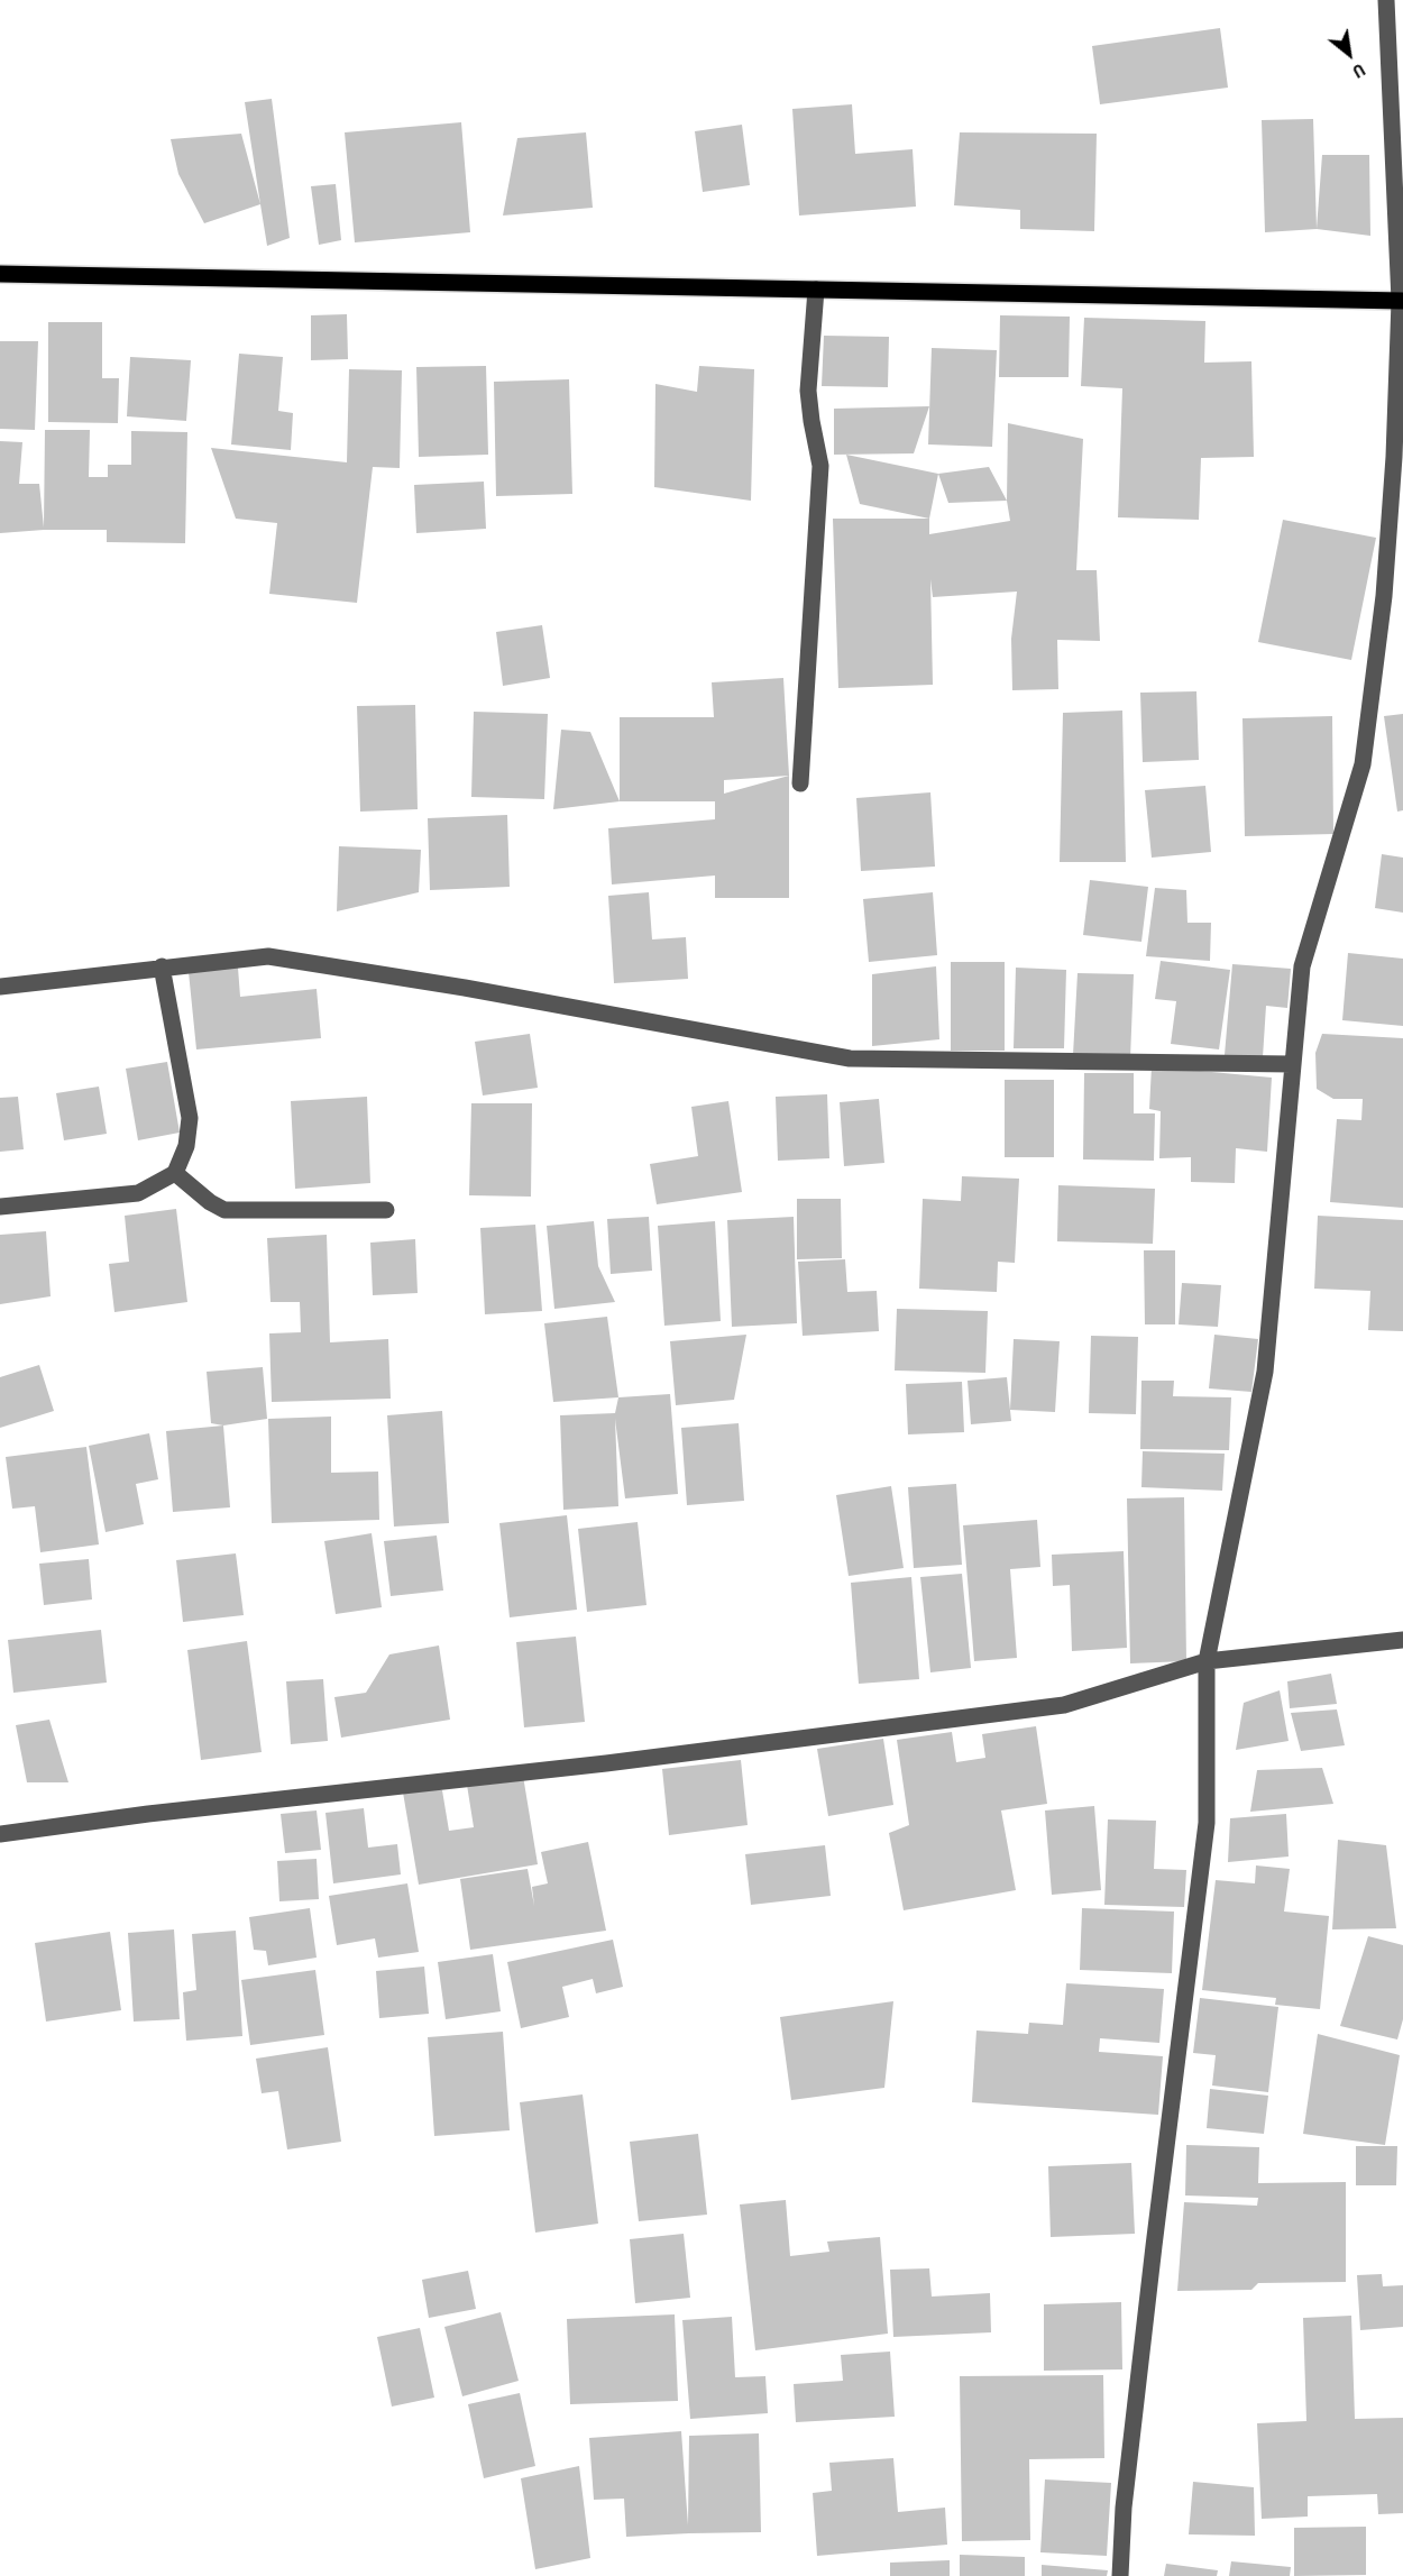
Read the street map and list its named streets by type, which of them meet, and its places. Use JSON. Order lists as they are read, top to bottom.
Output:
{
  "north": "bottom right"
}
